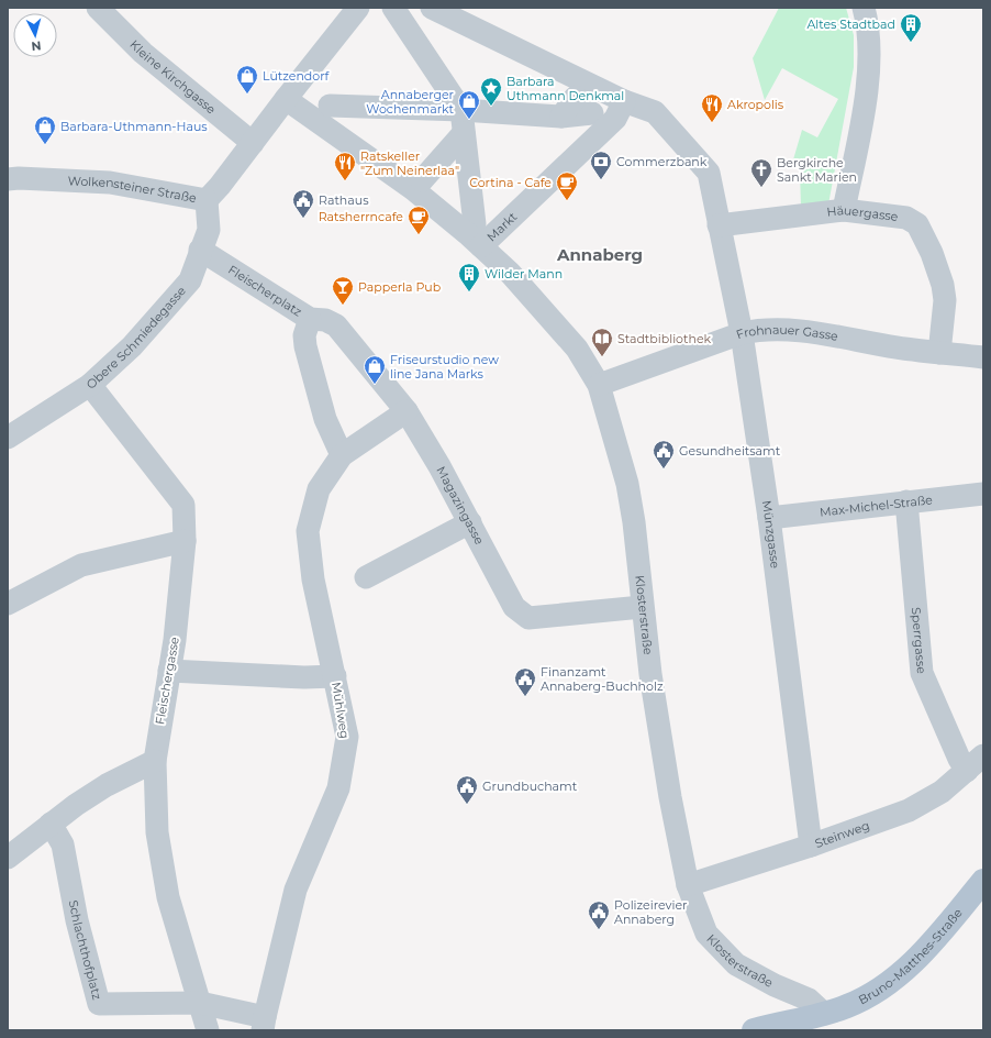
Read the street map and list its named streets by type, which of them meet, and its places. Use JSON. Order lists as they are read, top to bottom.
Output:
{
  "streets": {
    "main road": ["Bruno-Matthes-Straße"],
    "street": [
      "Kleine Kirchgasse",
      "Wolkensteiner Straße",
      "Häuergasse",
      "Markt",
      "Fleischerplatz",
      "Obere Schmiedegasse",
      "Frohnauer Gasse",
      "Magazingasse",
      "Max-Michel-Straße",
      "Münzgasse",
      "Klosterstraße",
      "Sperrgasse",
      "Fleischergasse",
      "Mühlweg",
      "Steinweg",
      "Schlachthofplatz"
    ]
  },
  "crossings": [
    ["Kleine Kirchgasse", "Wolkensteiner Straße"],
    ["Wolkensteiner Straße", "Markt"],
    ["Wolkensteiner Straße", "Obere Schmiedegasse"],
    ["Häuergasse", "Frohnauer Gasse"],
    ["Häuergasse", "Münzgasse"],
    ["Markt", "Münzgasse"],
    ["Markt", "Klosterstraße"],
    ["Fleischerplatz", "Obere Schmiedegasse"],
    ["Fleischerplatz", "Magazingasse"],
    ["Fleischerplatz", "Mühlweg"],
    ["Obere Schmiedegasse", "Fleischergasse"],
    ["Frohnauer Gasse", "Münzgasse"],
    ["Frohnauer Gasse", "Klosterstraße"],
    ["Magazingasse", "Klosterstraße"],
    ["Magazingasse", "Mühlweg"],
    ["Max-Michel-Straße", "Münzgasse"],
    ["Max-Michel-Straße", "Sperrgasse"],
    ["Münzgasse", "Steinweg"],
    ["Klosterstraße", "Steinweg"],
    ["Klosterstraße", "Bruno-Matthes-Straße"],
    ["Sperrgasse", "Steinweg"],
    ["Fleischergasse", "Schlachthofplatz"],
    ["Mühlweg", "Schlachthofplatz"]
  ],
  "districts": ["Annaberg"],
  "places": {
    "building": ["Altes Stadtbad", "Wilder Mann"],
    "shop": [
      "Lützendorf",
      "Annaberger Wochenmarkt",
      "Barbara-Uthmann-Haus",
      "Friseurstudio new line Jana Marks"
    ],
    "place": ["Barbara Uthmann Denkmal"],
    "restaurant": ["Akropolis", "Ratskeller \"Zum Neinerlaa\""],
    "bank": ["Commerzbank"],
    "church": ["Bergkirche Sankt Marien"],
    "cafe": ["Cortina - Cafe", "Ratsherrncafe"],
    "public building": [
      "Rathaus",
      "Gesundheitsamt",
      "Finanzamt Annaberg-Buchholz",
      "Grundbuchamt",
      "Polizeirevier Annaberg"
    ],
    "bar": ["Papperla Pub"],
    "library": ["Stadtbibliothek"]
  },
  "north": "bottom"
}
